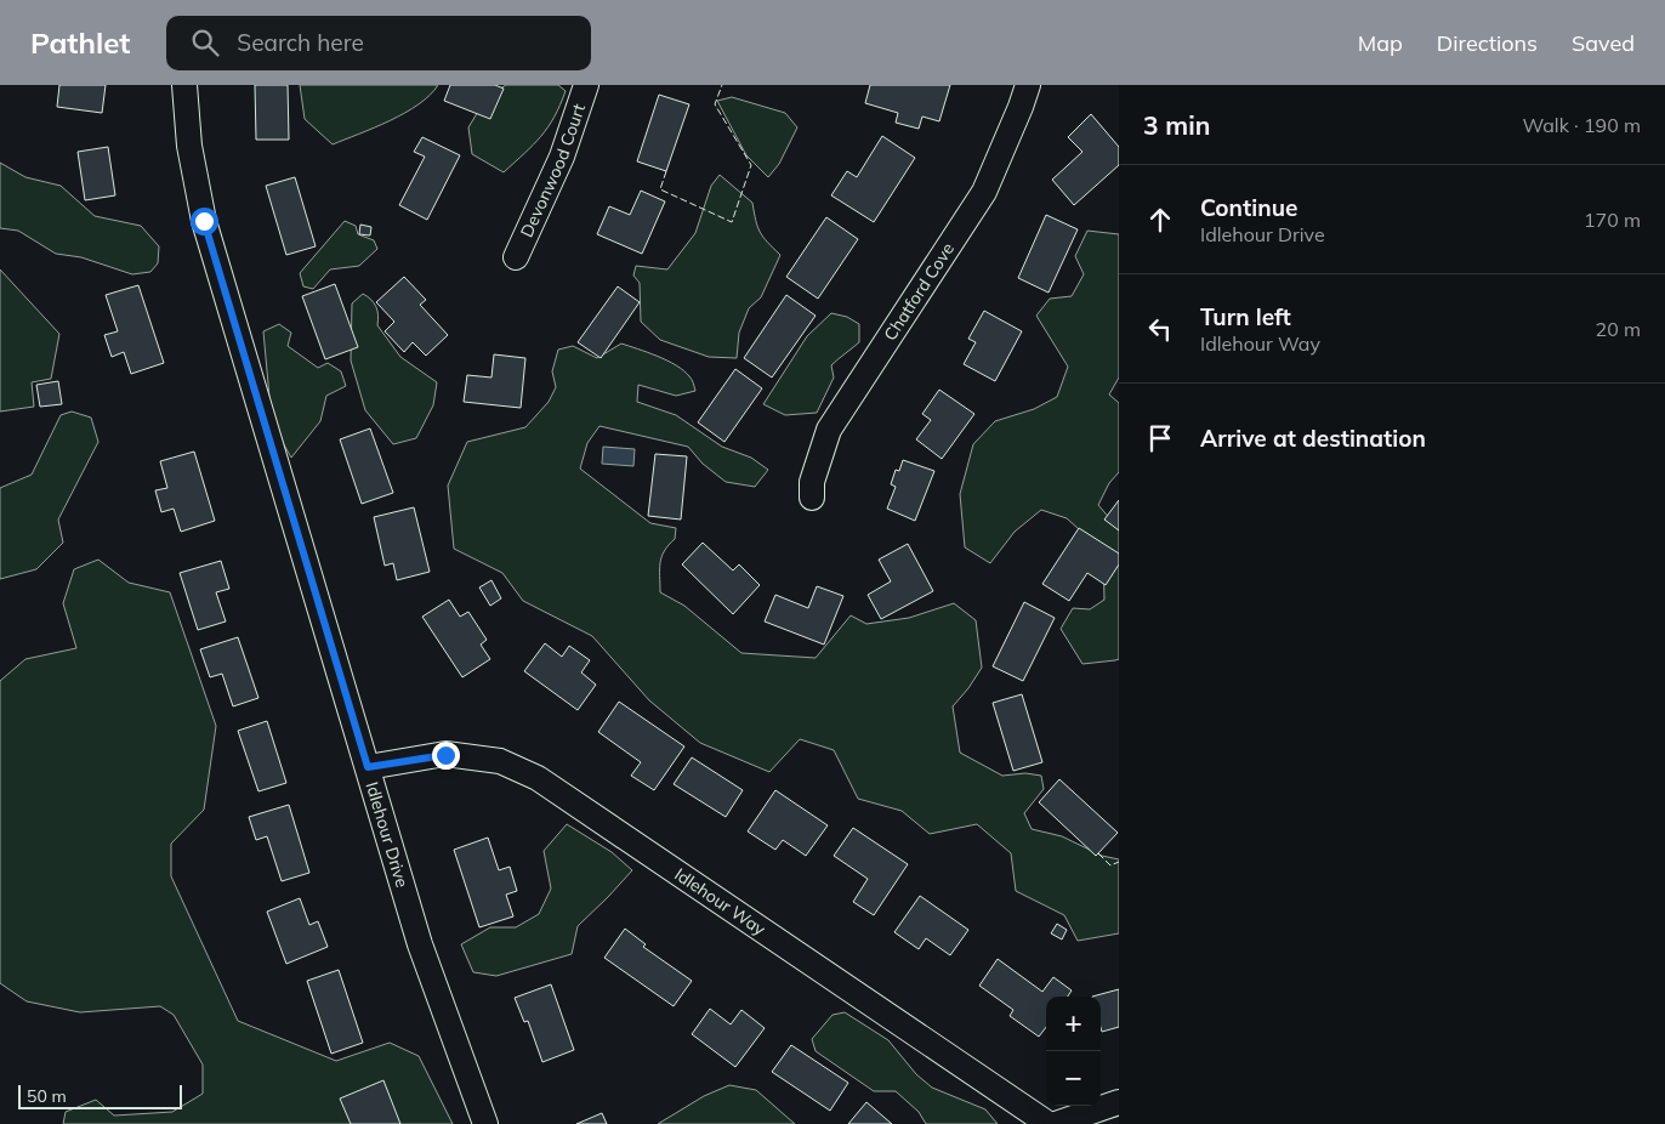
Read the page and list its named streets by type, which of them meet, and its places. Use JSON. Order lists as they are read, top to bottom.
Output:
{
  "streets": {
    "street": [
      "Devonwood Court",
      "Chatford Cove",
      "Idlehour Drive",
      "Idlehour Way"
    ]
  },
  "crossings": [
    ["Idlehour Drive", "Idlehour Way"]
  ],
  "scale_bar": "50 m",
  "page": {
    "header": "Pathlet",
    "search": "Search here",
    "nav": ["Map", "Directions", "Saved"],
    "heading": ["3 min", "Walk · 190 m"],
    "list": [
      ["Continue", "Idlehour Drive", "170 m"],
      ["Turn left", "Idlehour Way", "20 m"],
      "Arrive at destination"
    ],
    "map_buttons": ["+", "−"],
    "scale": "50 m"
  }
}
